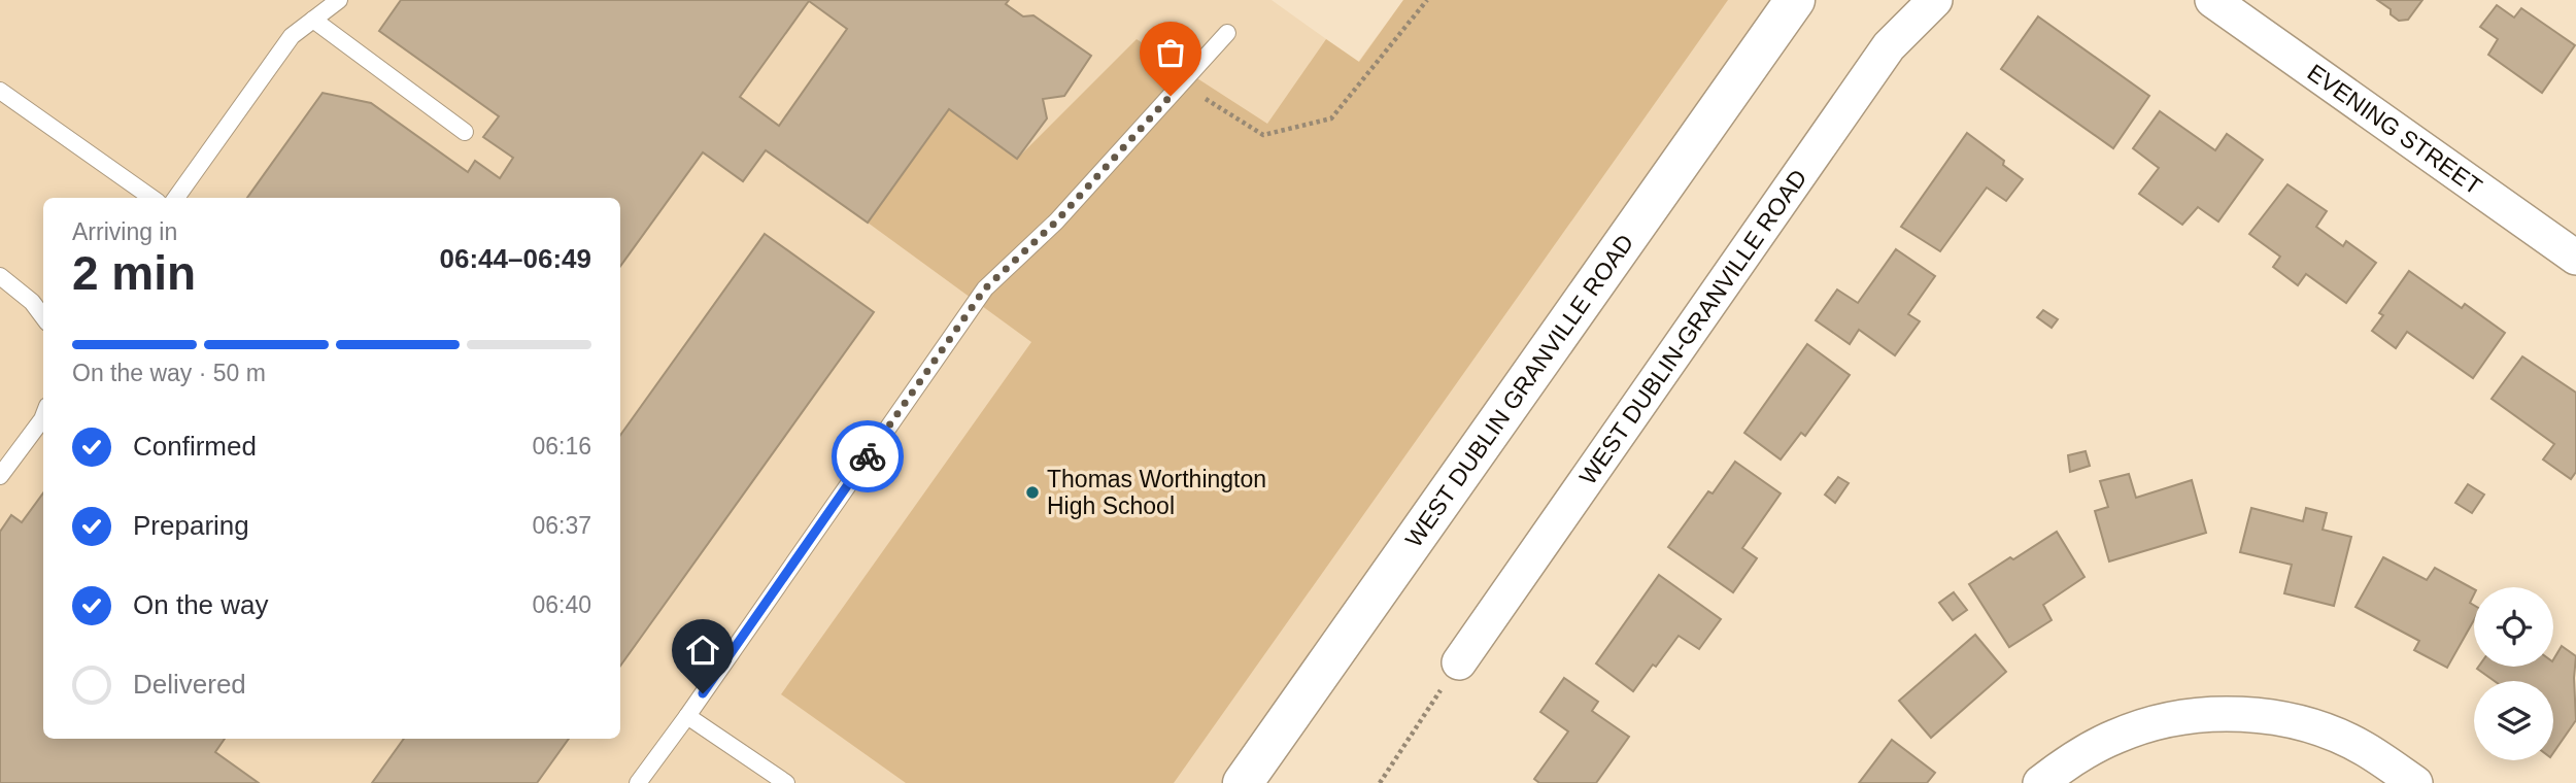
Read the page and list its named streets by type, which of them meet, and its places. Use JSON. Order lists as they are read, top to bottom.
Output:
{
  "streets": {
    "main road": ["WEST DUBLIN GRANVILLE ROAD"],
    "street": ["EVENING STREET", "WEST DUBLIN-GRANVILLE ROAD"]
  },
  "places": ["Thomas Worthington High School"],
  "page": {
    "heading": ["2 min", "Arriving in", "06:44–06:49"],
    "bar": "On the way · 50 m",
    "list": [
      ["Confirmed", "06:16"],
      ["Preparing", "06:37"],
      ["On the way", "06:40"],
      "Delivered"
    ]
  }
}
